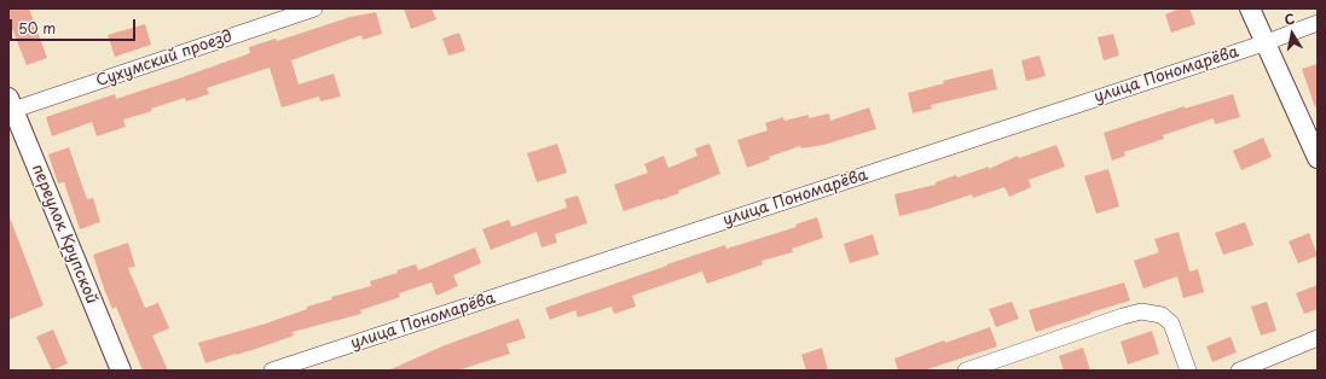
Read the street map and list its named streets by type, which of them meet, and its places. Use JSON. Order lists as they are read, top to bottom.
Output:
{
  "streets": {
    "street": ["Сухумский проезд", "улица Пономарёва", "переулок Крупской"]
  },
  "crossings": [
    ["Сухумский проезд", "переулок Крупской"]
  ],
  "scale_bar": "50 m",
  "north": "top"
}
